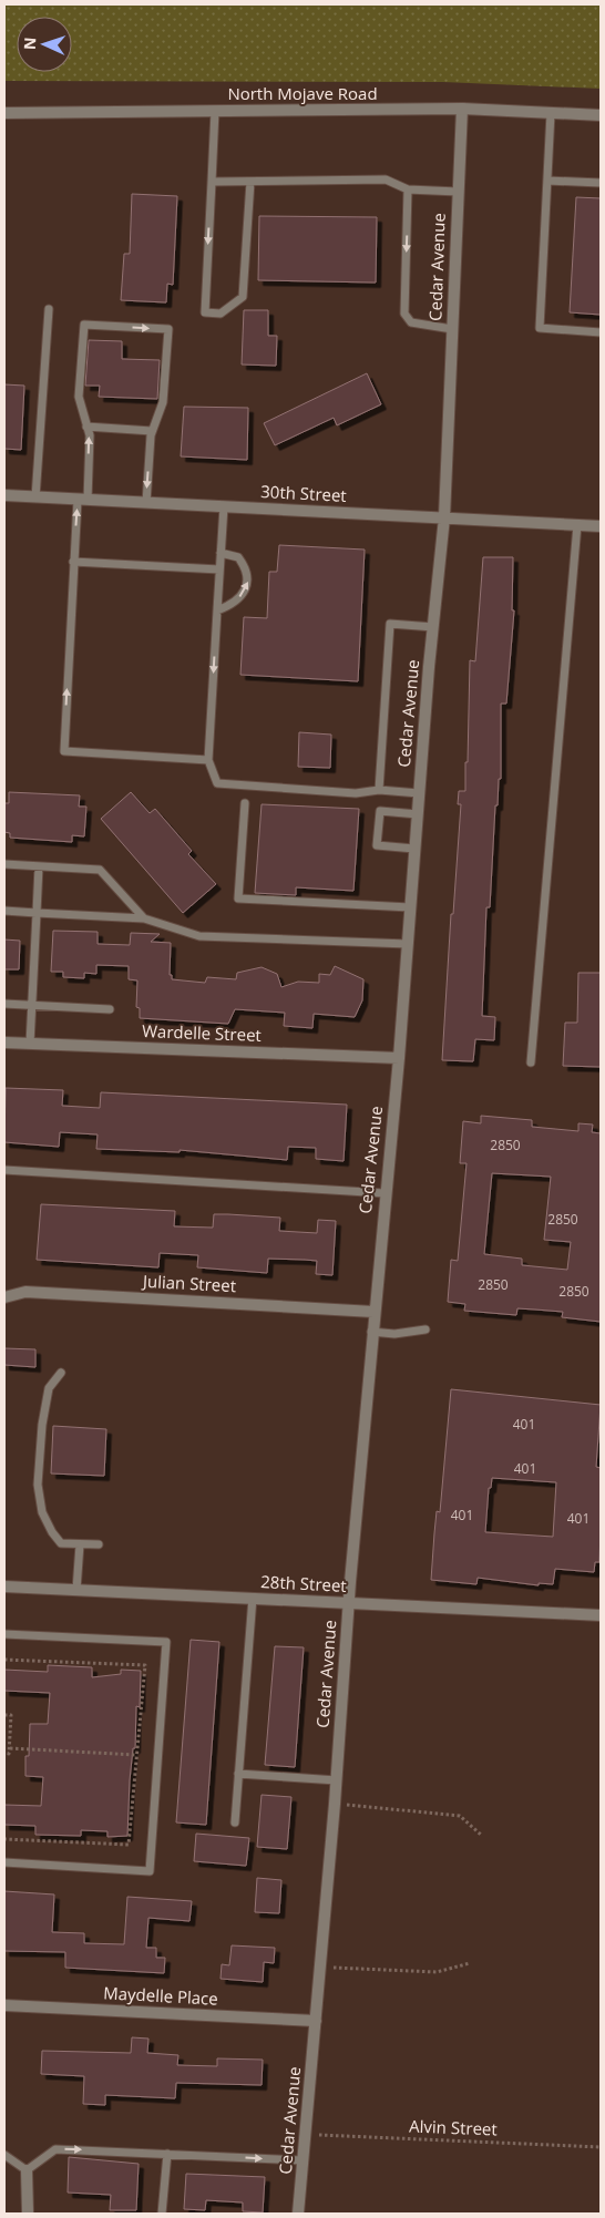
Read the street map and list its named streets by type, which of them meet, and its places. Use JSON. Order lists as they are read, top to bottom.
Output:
{
  "streets": {
    "street": [
      "North Mojave Road",
      "Cedar Avenue",
      "30th Street",
      "Wardelle Street",
      "Julian Street",
      "28th Street",
      "Maydelle Place"
    ],
    "path": ["Alvin Street"]
  },
  "crossings": [
    ["North Mojave Road", "Cedar Avenue"],
    ["Cedar Avenue", "30th Street"],
    ["Cedar Avenue", "Wardelle Street"],
    ["Cedar Avenue", "Julian Street"],
    ["Cedar Avenue", "28th Street"],
    ["Cedar Avenue", "Maydelle Place"],
    ["Cedar Avenue", "Alvin Street"]
  ],
  "house_numbers": [
    "2850",
    "2850",
    "2850",
    "2850",
    "401",
    "401",
    "401",
    "401"
  ],
  "north": "left"
}
